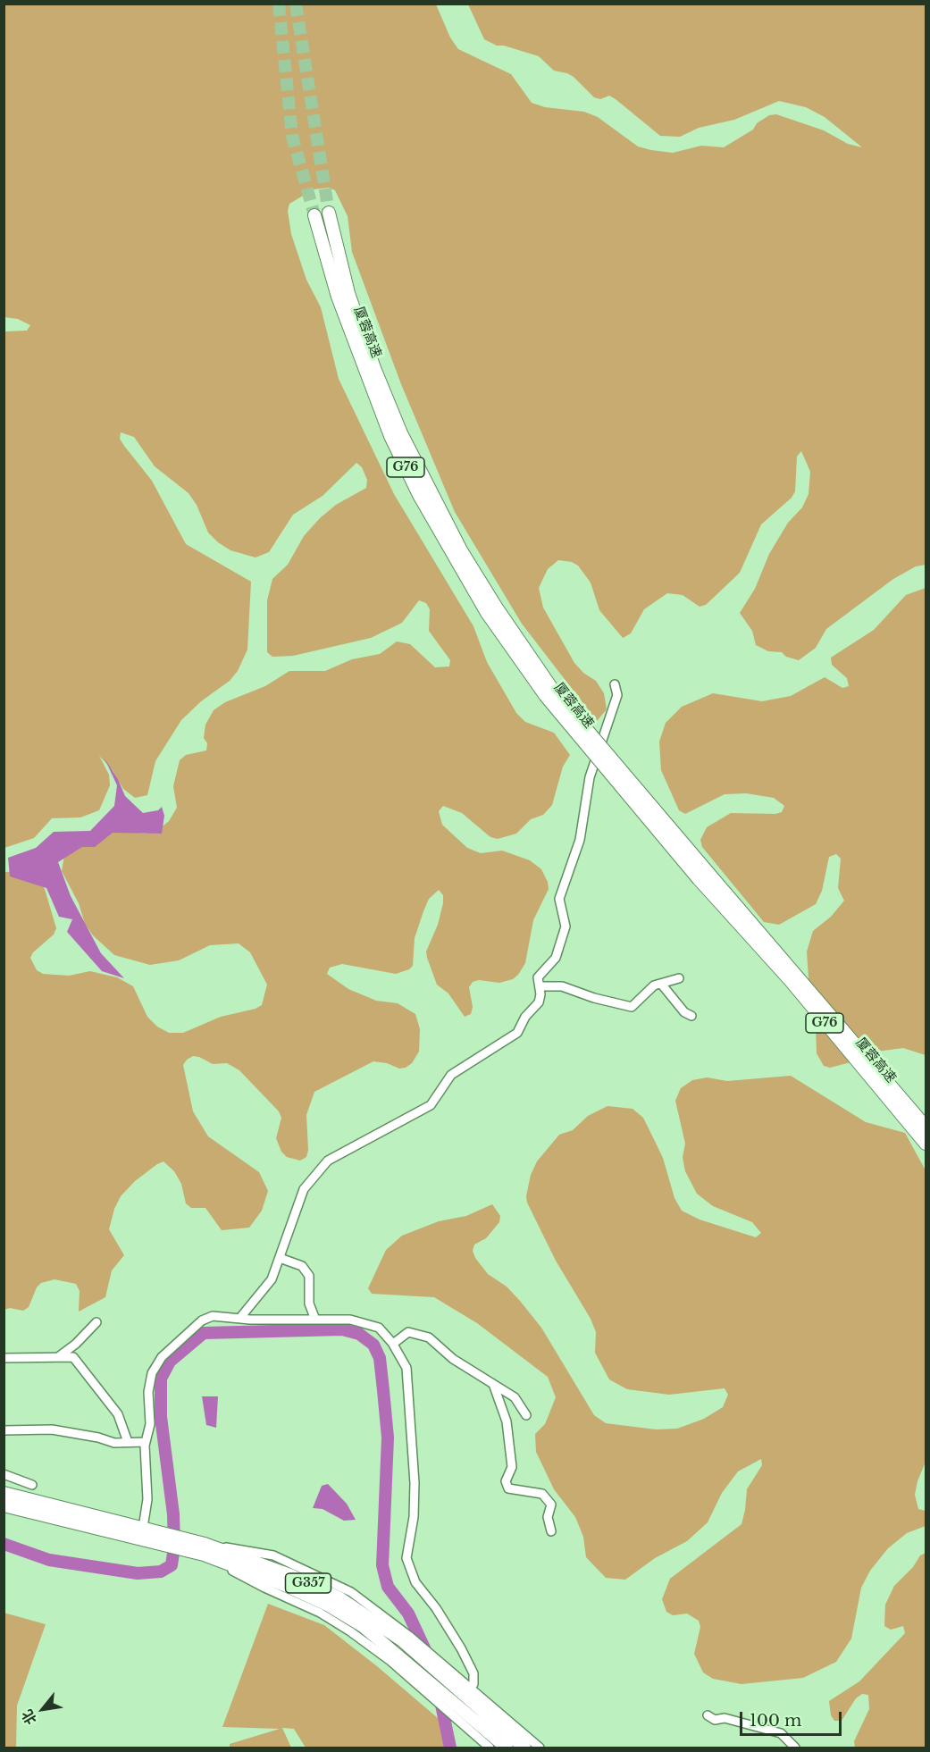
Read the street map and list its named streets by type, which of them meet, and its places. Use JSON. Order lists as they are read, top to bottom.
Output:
{
  "streets": {
    "highway": ["厦蓉高速", "G76", "G357"]
  },
  "scale_bar": "100 m",
  "north": "bottom left"
}
